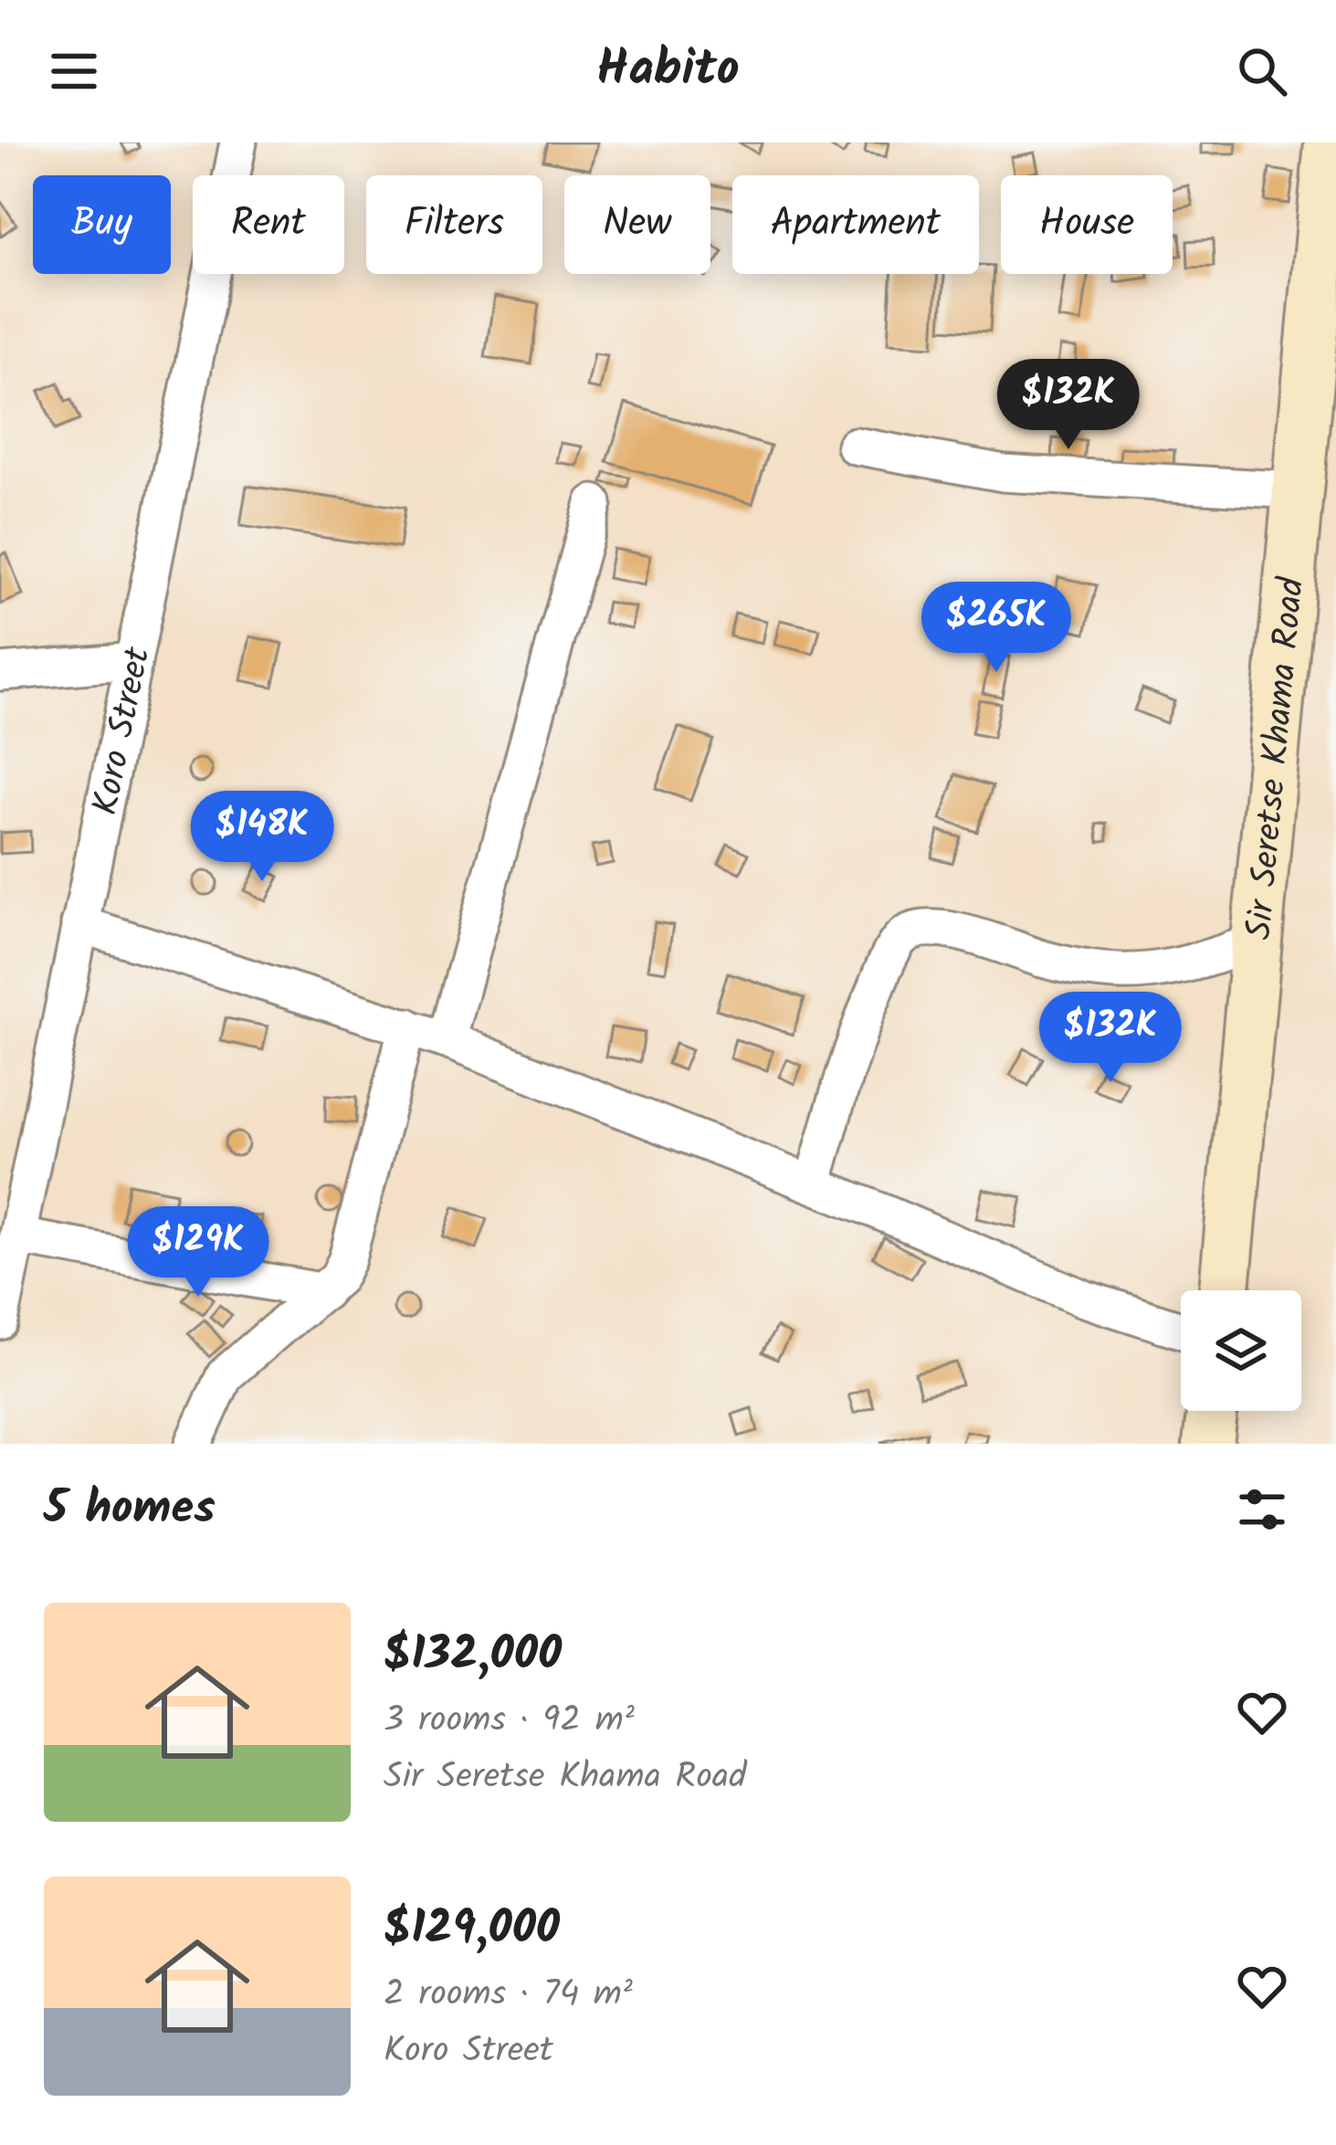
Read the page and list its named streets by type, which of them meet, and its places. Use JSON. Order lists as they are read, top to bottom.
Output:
{
  "streets": {
    "main road": ["Sir Seretse Khama Road"],
    "street": ["Koro Street"]
  },
  "page": {
    "header": "Habito",
    "chip": [
      "Buy",
      "Rent",
      "Filters",
      "New",
      "Apartment",
      "House"
    ],
    "price": [
      "$132K",
      "$265K",
      "$148K",
      "$132K",
      "$129K"
    ],
    "heading": "5 homes",
    "list": [
      {
        "name": "$132,000",
        "note": "3 rooms · 92 m² · Sir Seretse Khama Road"
      },
      {
        "name": "$129,000",
        "note": "2 rooms · 74 m² · Koro Street"
      }
    ]
  }
}
